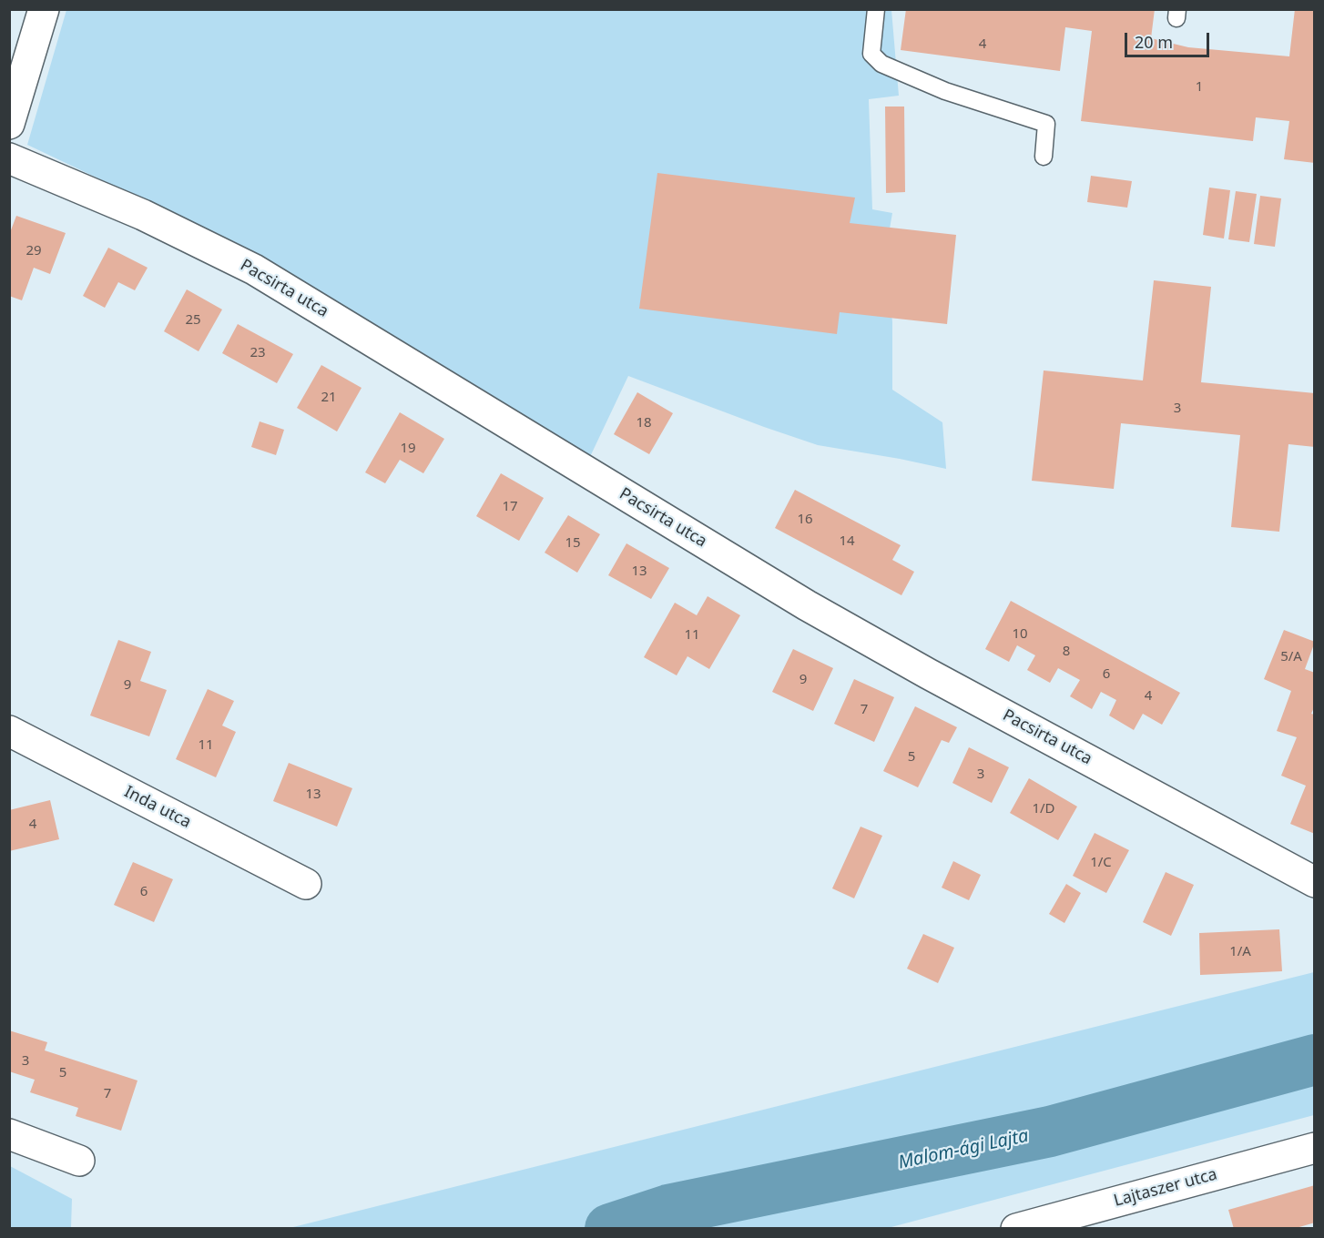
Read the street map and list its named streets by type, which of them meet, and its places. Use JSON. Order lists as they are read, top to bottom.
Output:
{
  "streets": {
    "street": ["Pacsirta utca", "Inda utca", "Lajtaszer utca"]
  },
  "water": ["Malom-ági Lajta"],
  "house_numbers": [
    "4",
    "1",
    "29",
    "25",
    "23",
    "21",
    "3",
    "18",
    "19",
    "17",
    "16",
    "14",
    "15",
    "13",
    "10",
    "11",
    "8",
    "5/A",
    "6",
    "9",
    "9",
    "4",
    "7",
    "11",
    "5",
    "3",
    "13",
    "1/D",
    "4",
    "1/C",
    "6",
    "1/A",
    "3",
    "5",
    "7"
  ],
  "scale_bar": "20 m"
}
